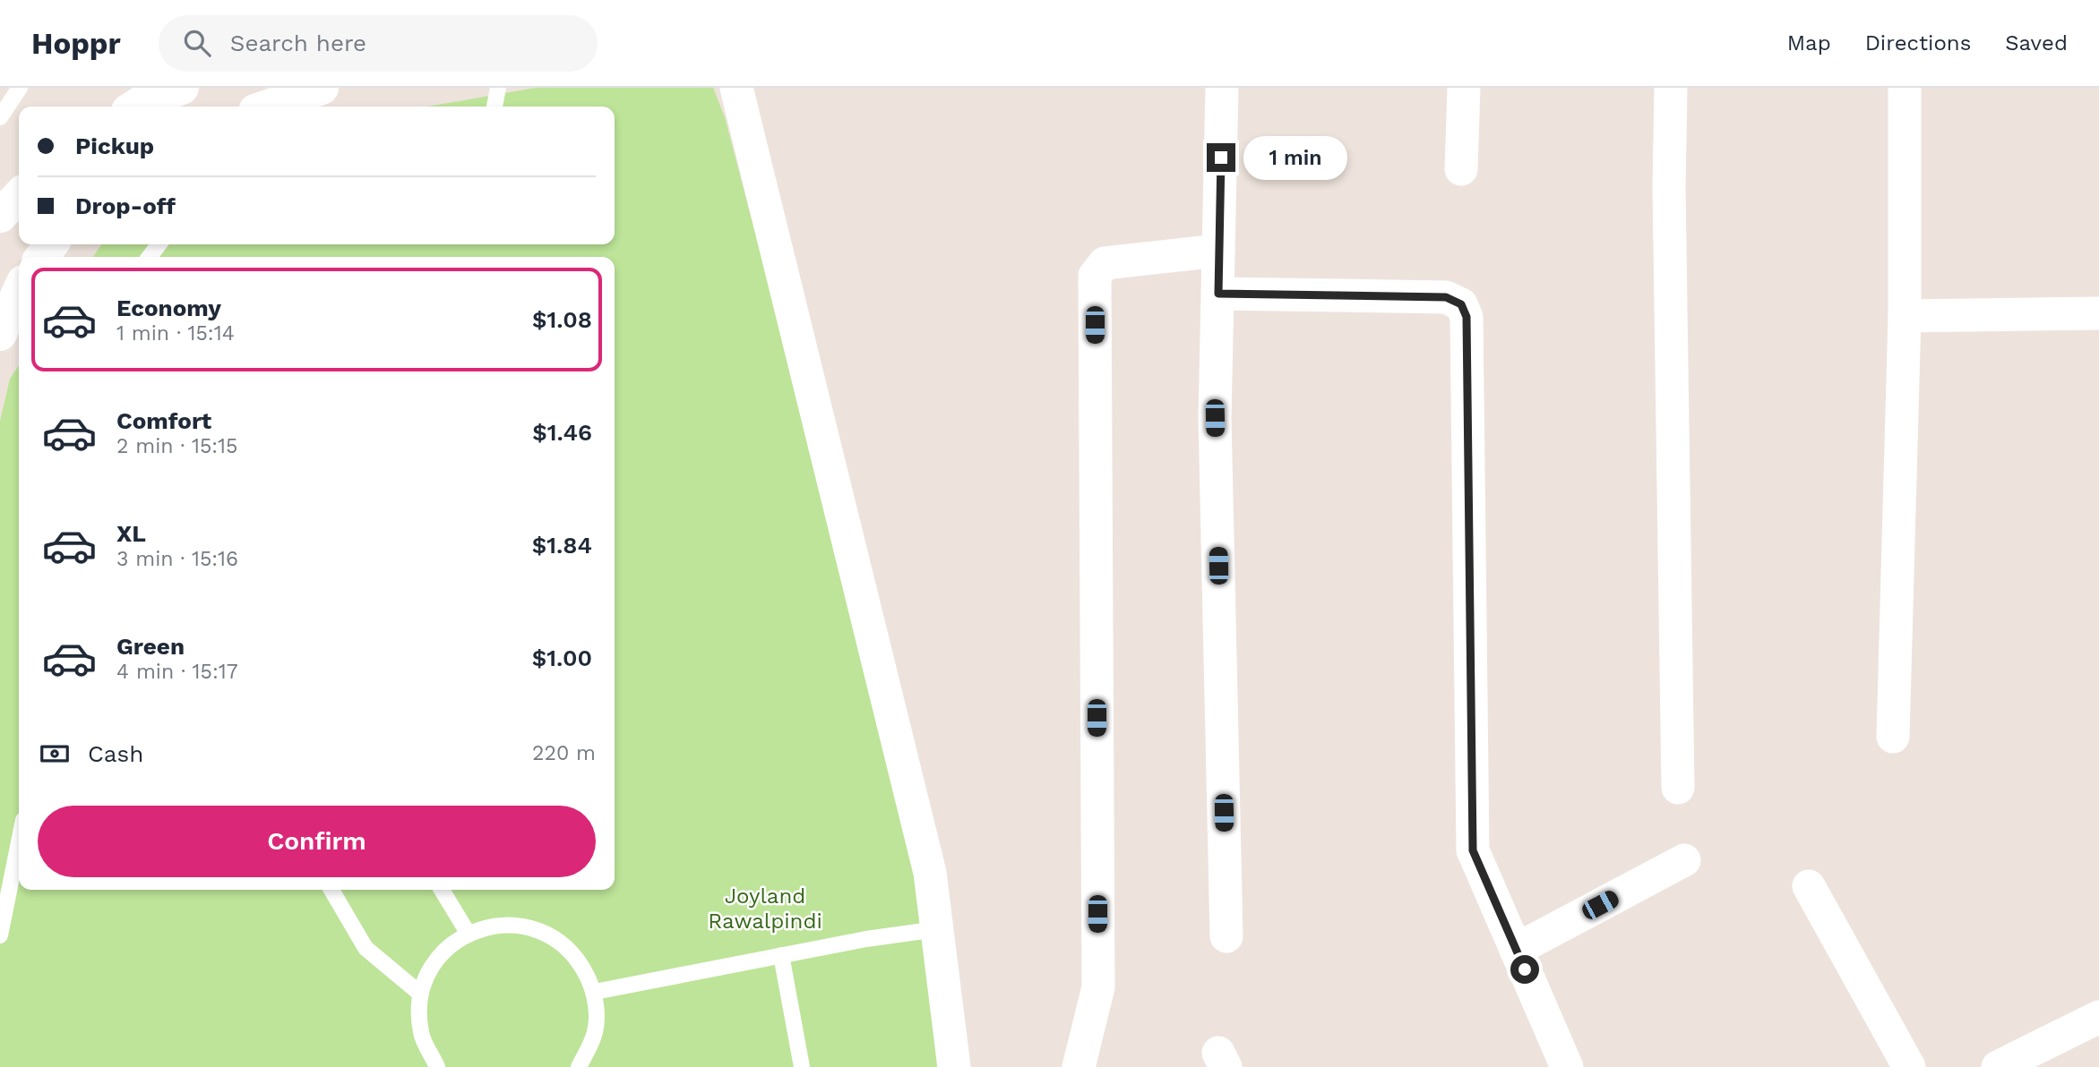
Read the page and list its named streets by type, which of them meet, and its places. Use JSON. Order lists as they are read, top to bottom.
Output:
{
  "parks": ["Joyland Rawalpindi"],
  "page": {
    "header": "Hoppr",
    "search": "Search here",
    "nav": ["Map", "Directions", "Saved"],
    "banner": ["Pickup", "Drop-off"],
    "bubble": "1 min",
    "list": [
      {
        "name": "Economy",
        "note": "1 min · 15:14",
        "value": "$1.08"
      },
      {
        "name": "Comfort",
        "note": "2 min · 15:15",
        "value": "$1.46"
      },
      {
        "name": "XL",
        "note": "3 min · 15:16",
        "value": "$1.84"
      },
      {
        "name": "Green",
        "note": "4 min · 15:17",
        "value": "$1.00"
      }
    ],
    "pay": ["Cash", "220 m"],
    "buttons": "Confirm"
  }
}
